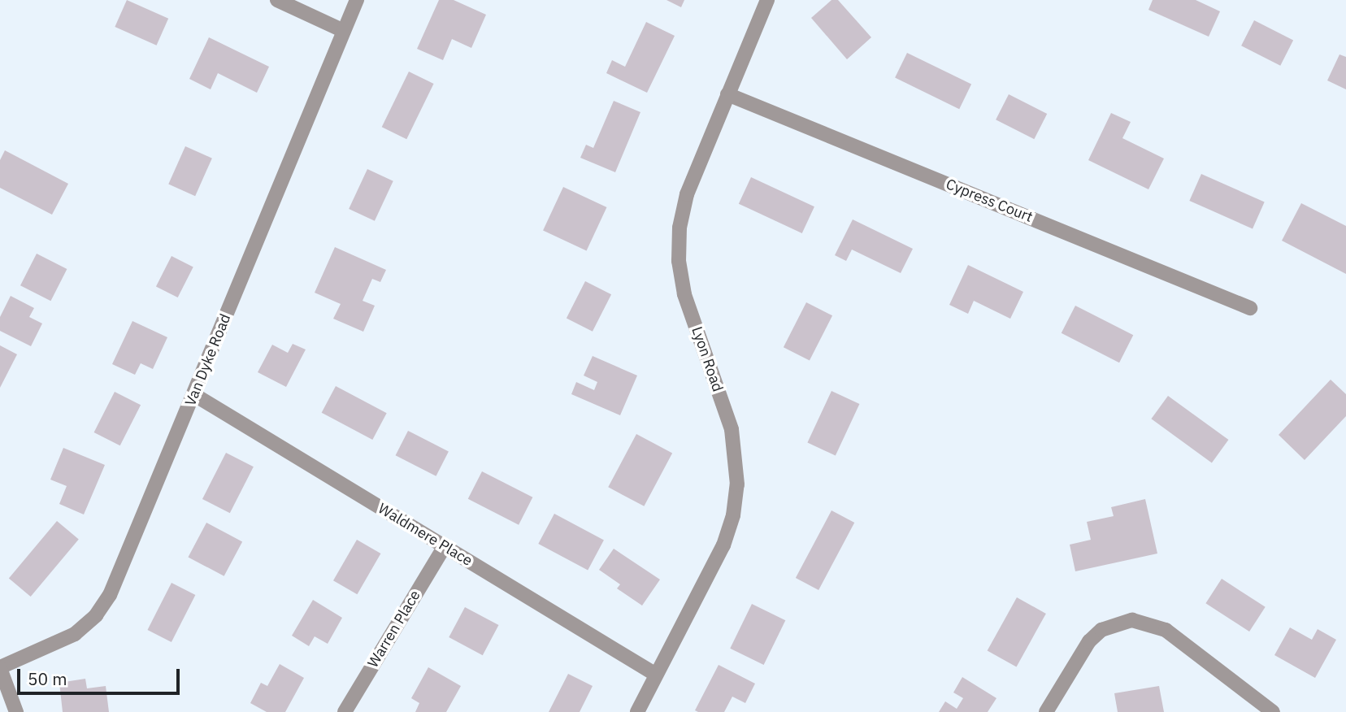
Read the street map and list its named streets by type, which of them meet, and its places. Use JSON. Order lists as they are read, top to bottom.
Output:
{
  "streets": {
    "street": [
      "Cypress Court",
      "Lyon Road",
      "Van Dyke Road",
      "Waldmere Place",
      "Warren Place"
    ]
  },
  "crossings": [
    ["Cypress Court", "Lyon Road"],
    ["Lyon Road", "Waldmere Place"],
    ["Van Dyke Road", "Waldmere Place"],
    ["Waldmere Place", "Warren Place"]
  ],
  "scale_bar": "50 m"
}
